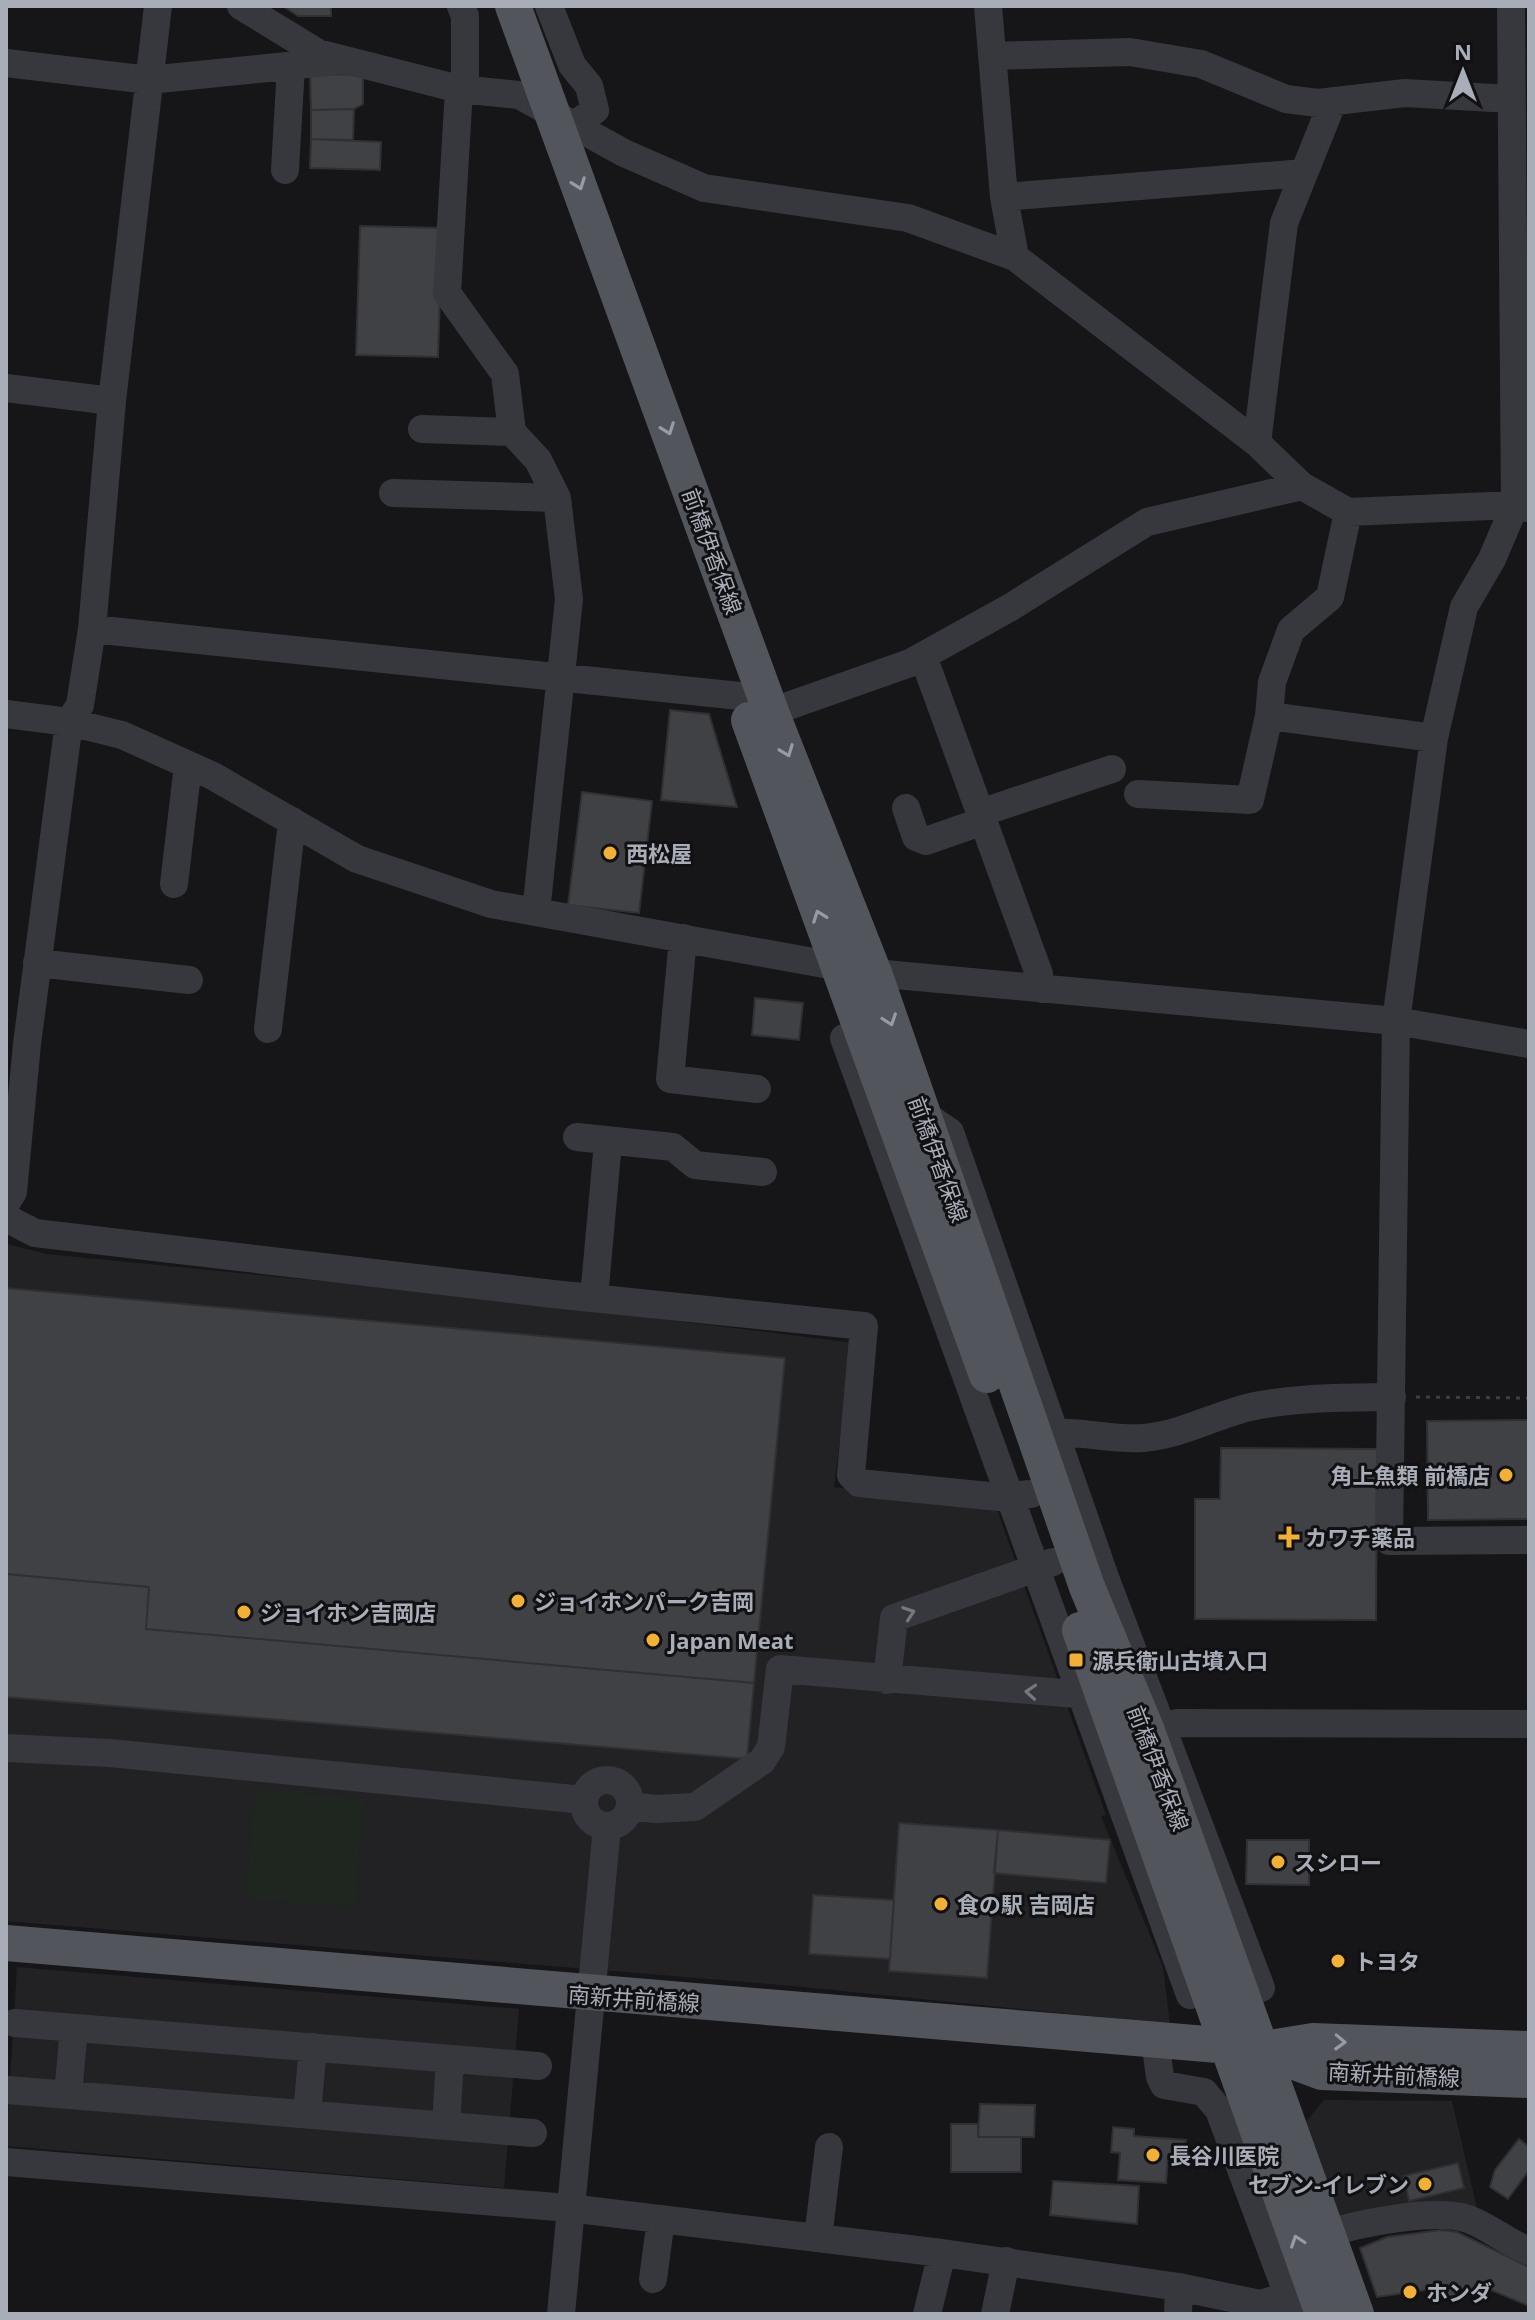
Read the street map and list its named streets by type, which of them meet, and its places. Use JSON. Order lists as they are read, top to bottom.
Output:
{
  "streets": {
    "main road": ["前橋伊香保線", "南新井前橋線"]
  },
  "crossings": [
    ["前橋伊香保線", "南新井前橋線"]
  ],
  "places": {
    "other": [
      "西松屋",
      "角上魚類 前橋店",
      "ジョイホンパーク吉岡",
      "ジョイホン吉岡店",
      "Japan Meat",
      "スシロー",
      "食の駅 吉岡店",
      "トヨタ",
      "長谷川医院",
      "セブン-イレブン",
      "ホンダ"
    ],
    "health": ["カワチ薬品"],
    "transit": ["源兵衛山古墳入口"]
  },
  "north": "top"
}
